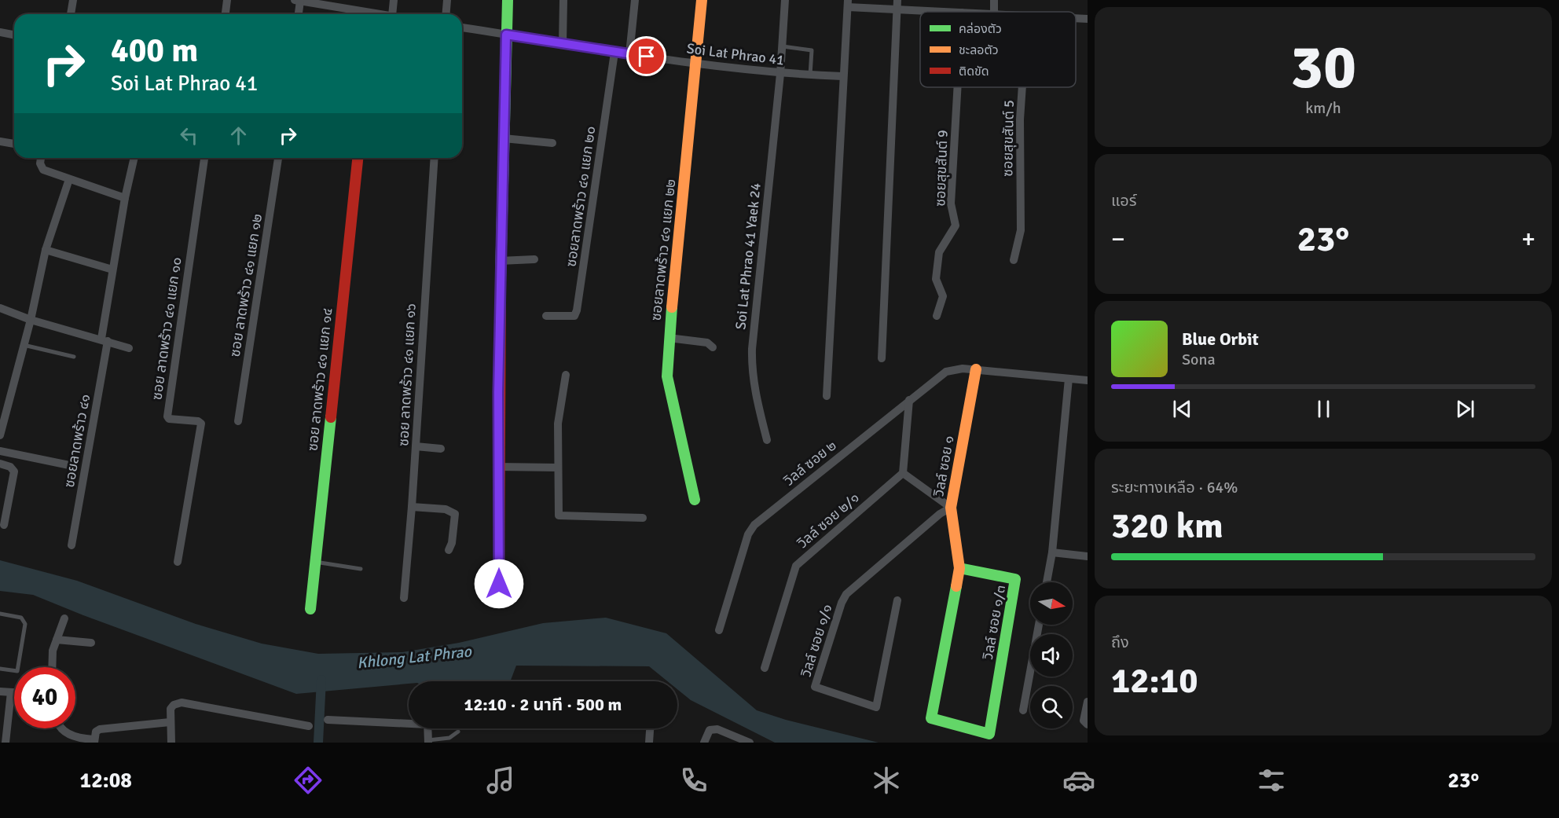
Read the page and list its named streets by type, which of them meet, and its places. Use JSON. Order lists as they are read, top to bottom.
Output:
{
  "streets": {
    "street": [
      "Soi Lat Phrao 41",
      "ซอยสุขสันต์ 5",
      "ซอยสุขสันต์ 9",
      "ซอยลาดพร้าว ๔๑ แยก ๒๐",
      "ซอยลาดพร้าว ๔๑ แยก ๒๒",
      "Soi Lat Phrao 41 Yaek 24",
      "ซอย ลาดพร้าว ๔๑ แยก ๑๒",
      "ซอย ลาดพร้าว ๔๑ แยก ๑๐",
      "ซอย ลาดพร้าว ๔๑ แยก ๑๖",
      "ซอย ลาดพร้าว ๔๑ แยก ๑๔",
      "ซอยลาดพร้าว ๔๑",
      "วิลล์ ซอย ๒",
      "วิลล์ ซอย ๑",
      "วิลล์ ซอย ๒/๑",
      "วิลล์ ซอย ๑/๓",
      "วิลล์ ซอย ๑/๑"
    ]
  },
  "crossings": [
    ["Soi Lat Phrao 41", "ซอยลาดพร้าว ๔๑ แยก ๒๐"],
    ["Soi Lat Phrao 41", "ซอยลาดพร้าว ๔๑ แยก ๒๒"],
    ["Soi Lat Phrao 41", "Soi Lat Phrao 41 Yaek 24"],
    ["วิลล์ ซอย ๒", "วิลล์ ซอย ๑"],
    ["วิลล์ ซอย ๑", "วิลล์ ซอย ๑/๓"],
    ["วิลล์ ซอย ๑", "วิลล์ ซอย ๑/๑"]
  ],
  "water": ["Khlong Lat Phrao"],
  "legend": ["คล่องตัว", "ชะลอตัว", "ติดขัด"],
  "north": "right",
  "page": {
    "tile": [
      ["30", "km/h"],
      "แอร์",
      ["ระยะทางเหลือ · 64%", "320 km"],
      ["ถึง", "12:10"]
    ],
    "turn": ["400 m", "Soi Lat Phrao 41"],
    "heat": ["−", "23°", "+"],
    "song": ["Blue Orbit", "Sona"],
    "limit": "40",
    "trip": "12:10 · 2 นาที · 500 m",
    "tabs": ["12:08", "23°"]
  }
}
